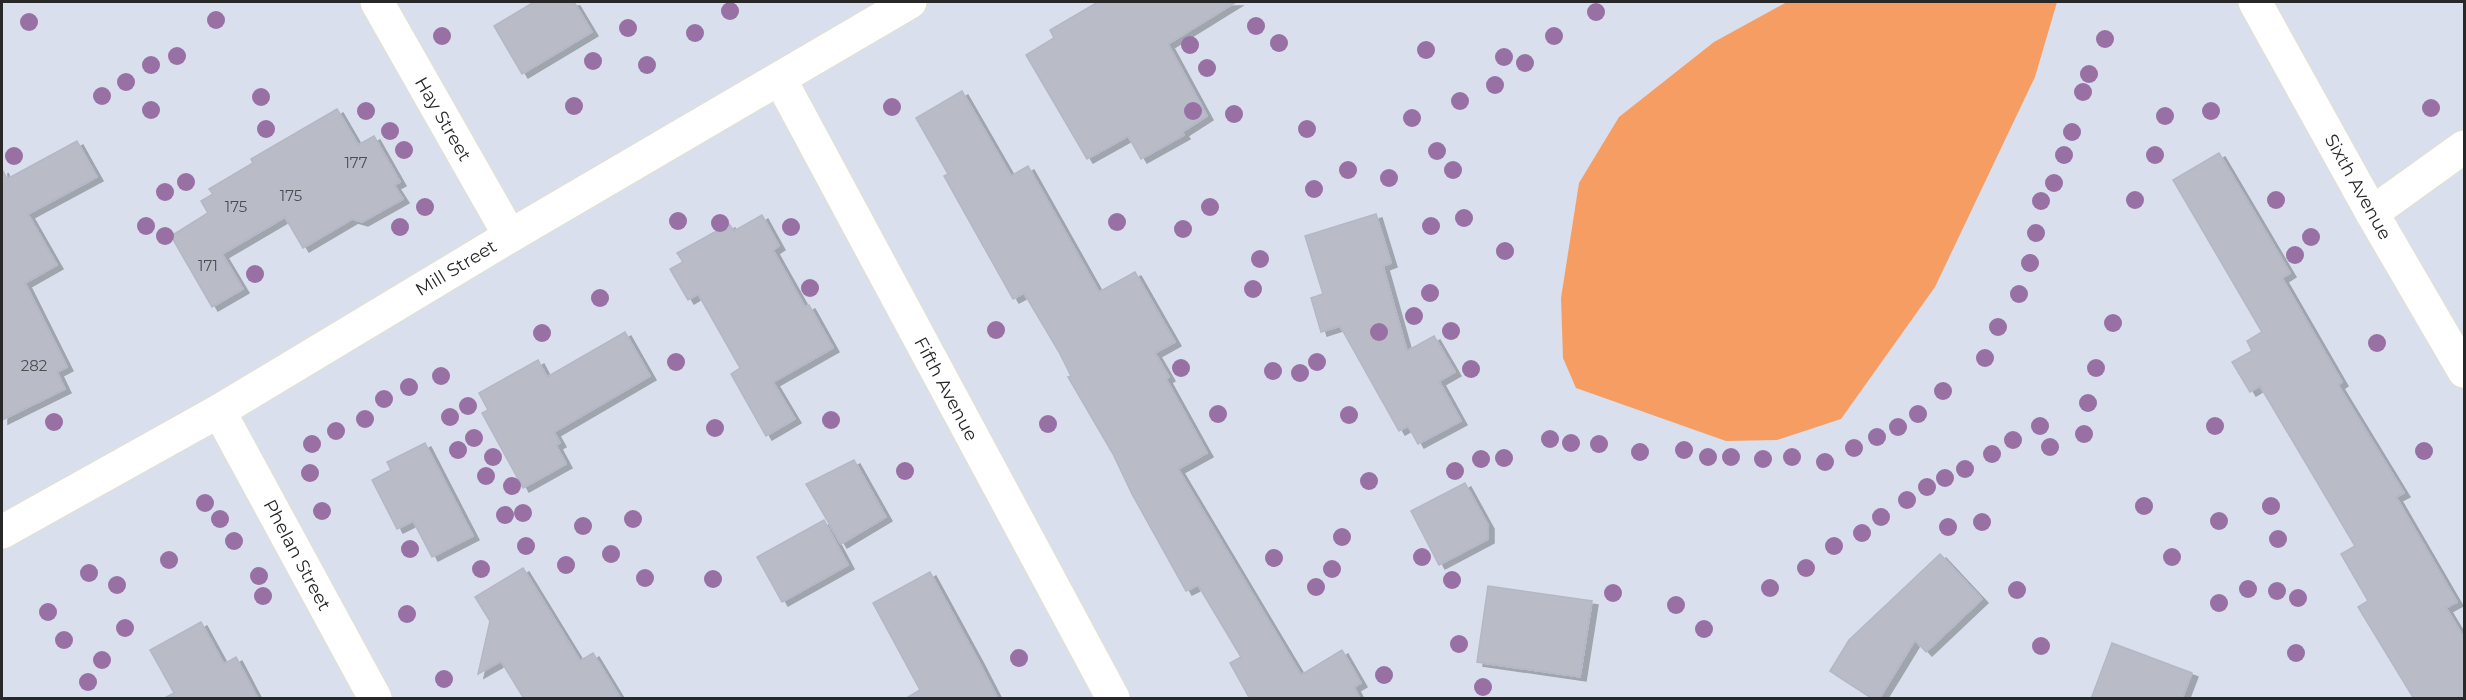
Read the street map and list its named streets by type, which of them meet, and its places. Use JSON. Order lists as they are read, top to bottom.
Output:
{
  "streets": {
    "street": [
      "Hay Street",
      "Sixth Avenue",
      "Mill Street",
      "Fifth Avenue",
      "Phelan Street"
    ]
  },
  "crossings": [
    ["Hay Street", "Mill Street"],
    ["Mill Street", "Fifth Avenue"],
    ["Mill Street", "Phelan Street"]
  ],
  "house_numbers": [
    "177",
    "175",
    "175",
    "171",
    "282"
  ]
}
